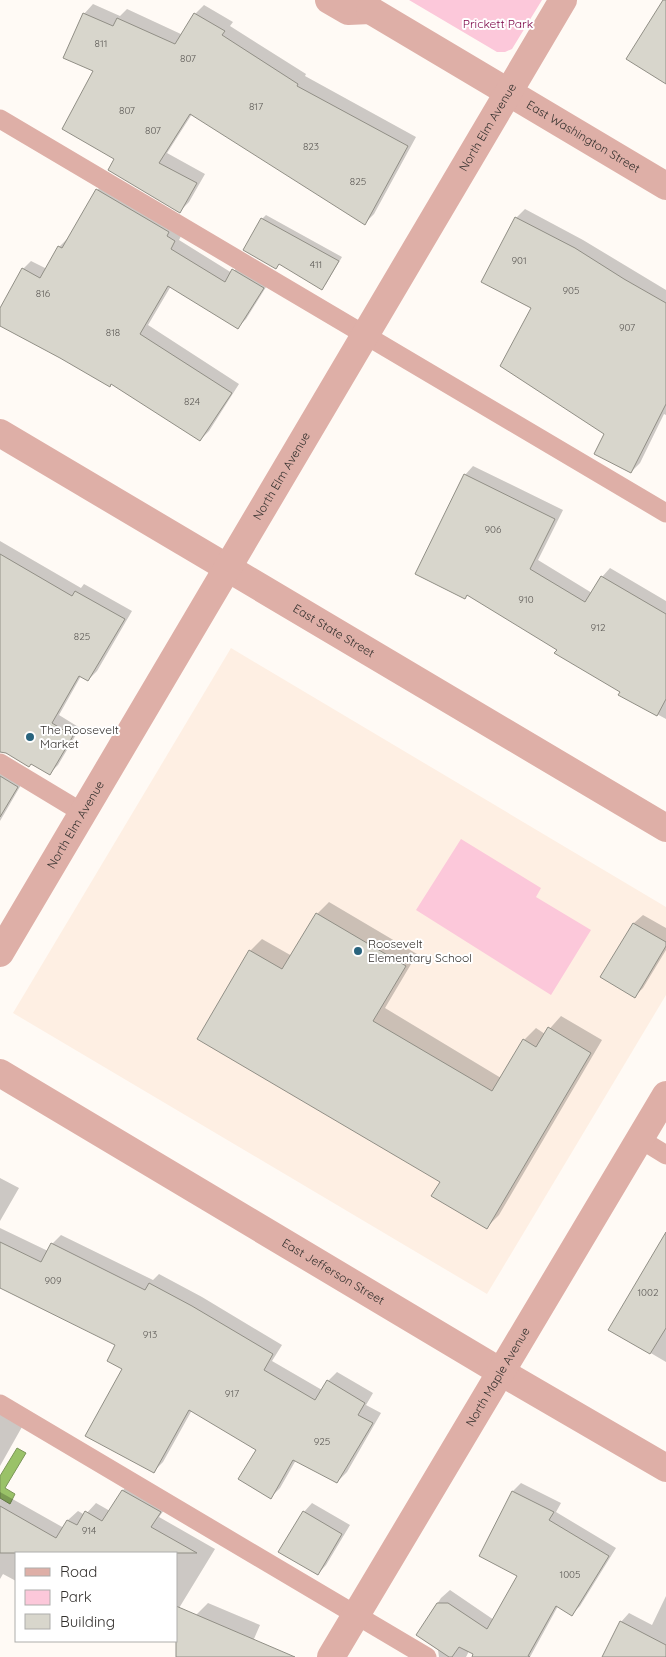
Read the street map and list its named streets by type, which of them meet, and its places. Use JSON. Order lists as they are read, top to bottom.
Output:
{
  "streets": {
    "street": [
      "North Elm Avenue",
      "East Washington Street",
      "East State Street",
      "East Jefferson Street",
      "North Maple Avenue"
    ]
  },
  "crossings": [
    ["North Elm Avenue", "East Washington Street"],
    ["North Elm Avenue", "East State Street"],
    ["East Jefferson Street", "North Maple Avenue"]
  ],
  "parks": ["Prickett Park"],
  "places": ["The Roosevelt Market", "Roosevelt Elementary School"],
  "house_numbers": [
    "811",
    "807",
    "817",
    "807",
    "807",
    "823",
    "825",
    "901",
    "411",
    "905",
    "816",
    "907",
    "818",
    "824",
    "906",
    "910",
    "912",
    "825",
    "909",
    "1002",
    "913",
    "917",
    "925",
    "914",
    "1005"
  ],
  "legend": ["Road", "Park", "Building"]
}
